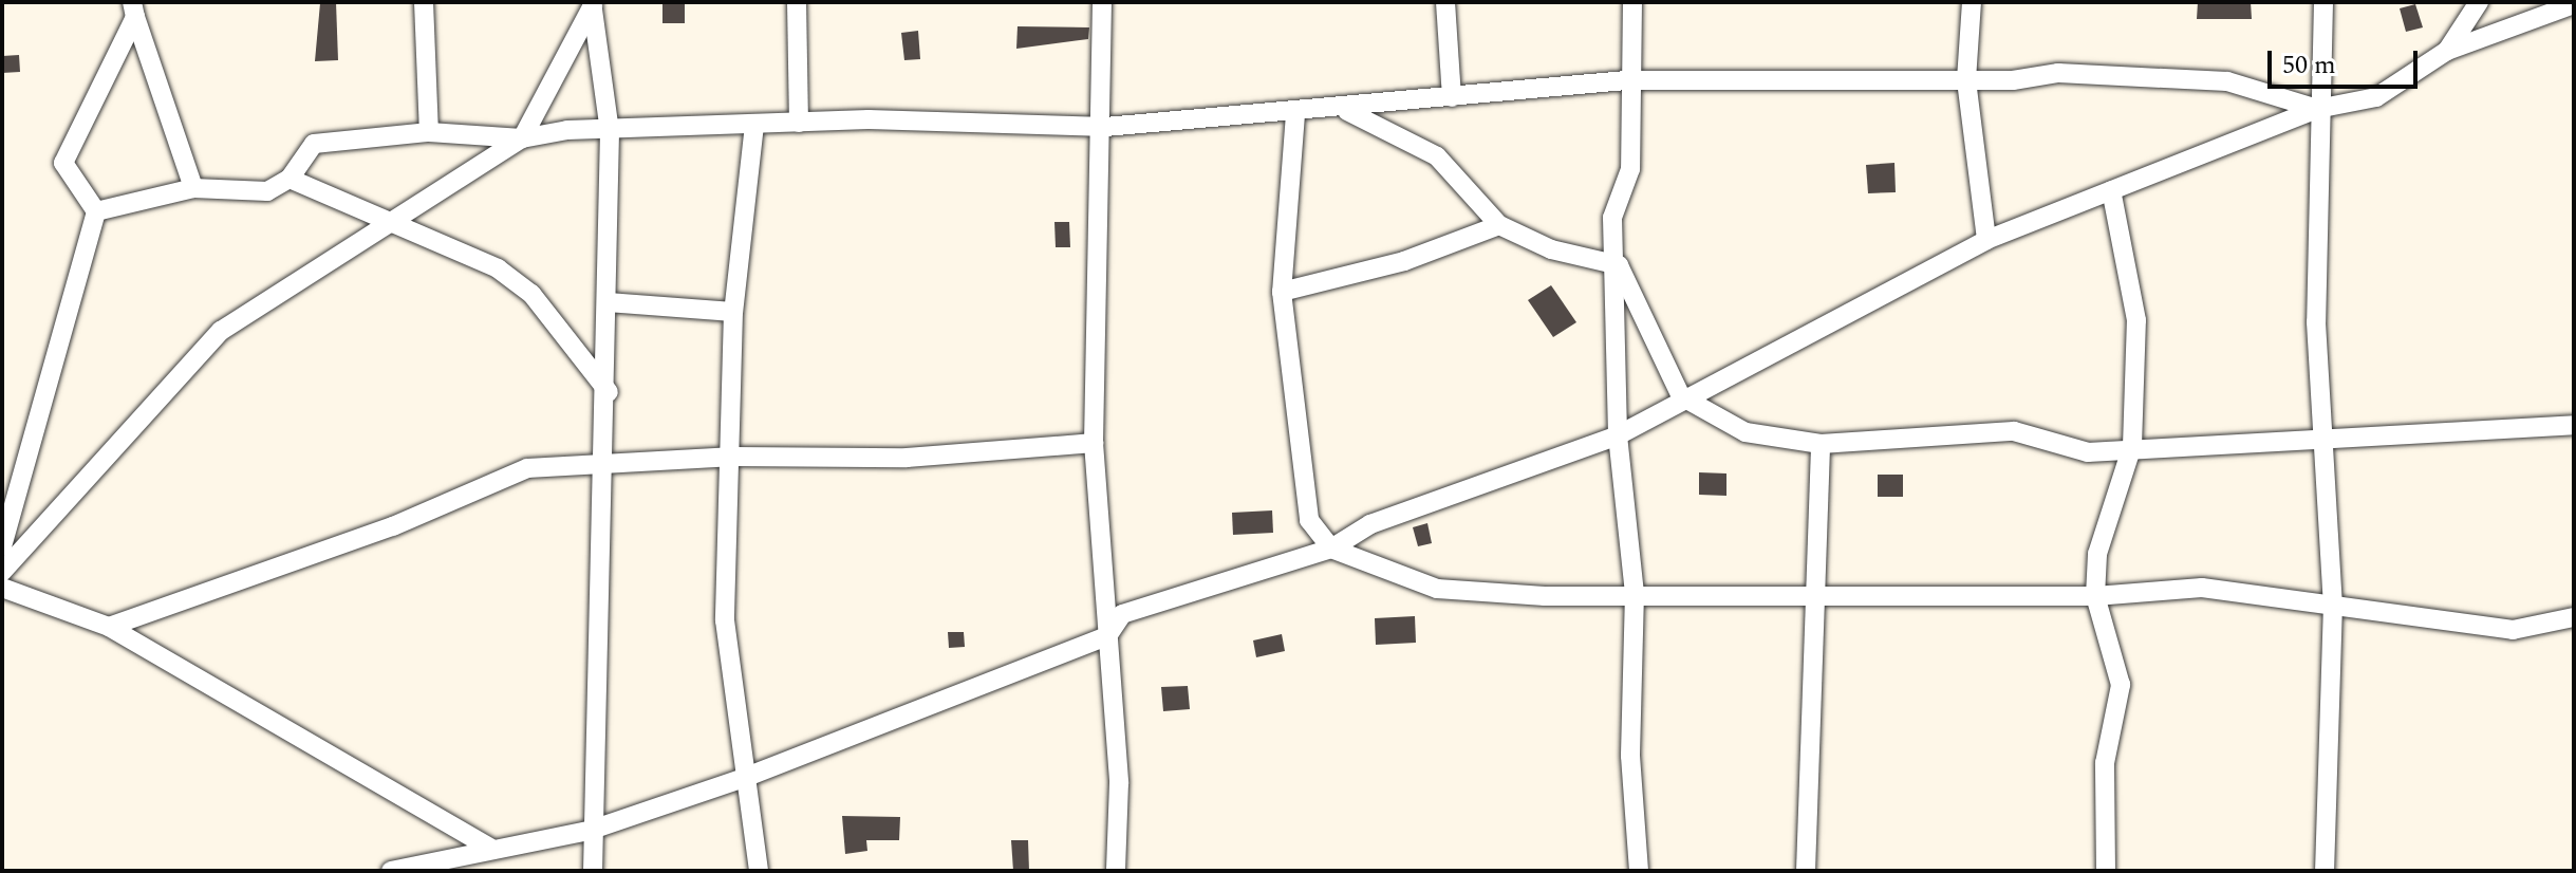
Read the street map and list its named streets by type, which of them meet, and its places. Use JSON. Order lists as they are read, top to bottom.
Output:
{
  "scale_bar": "50 m"
}
